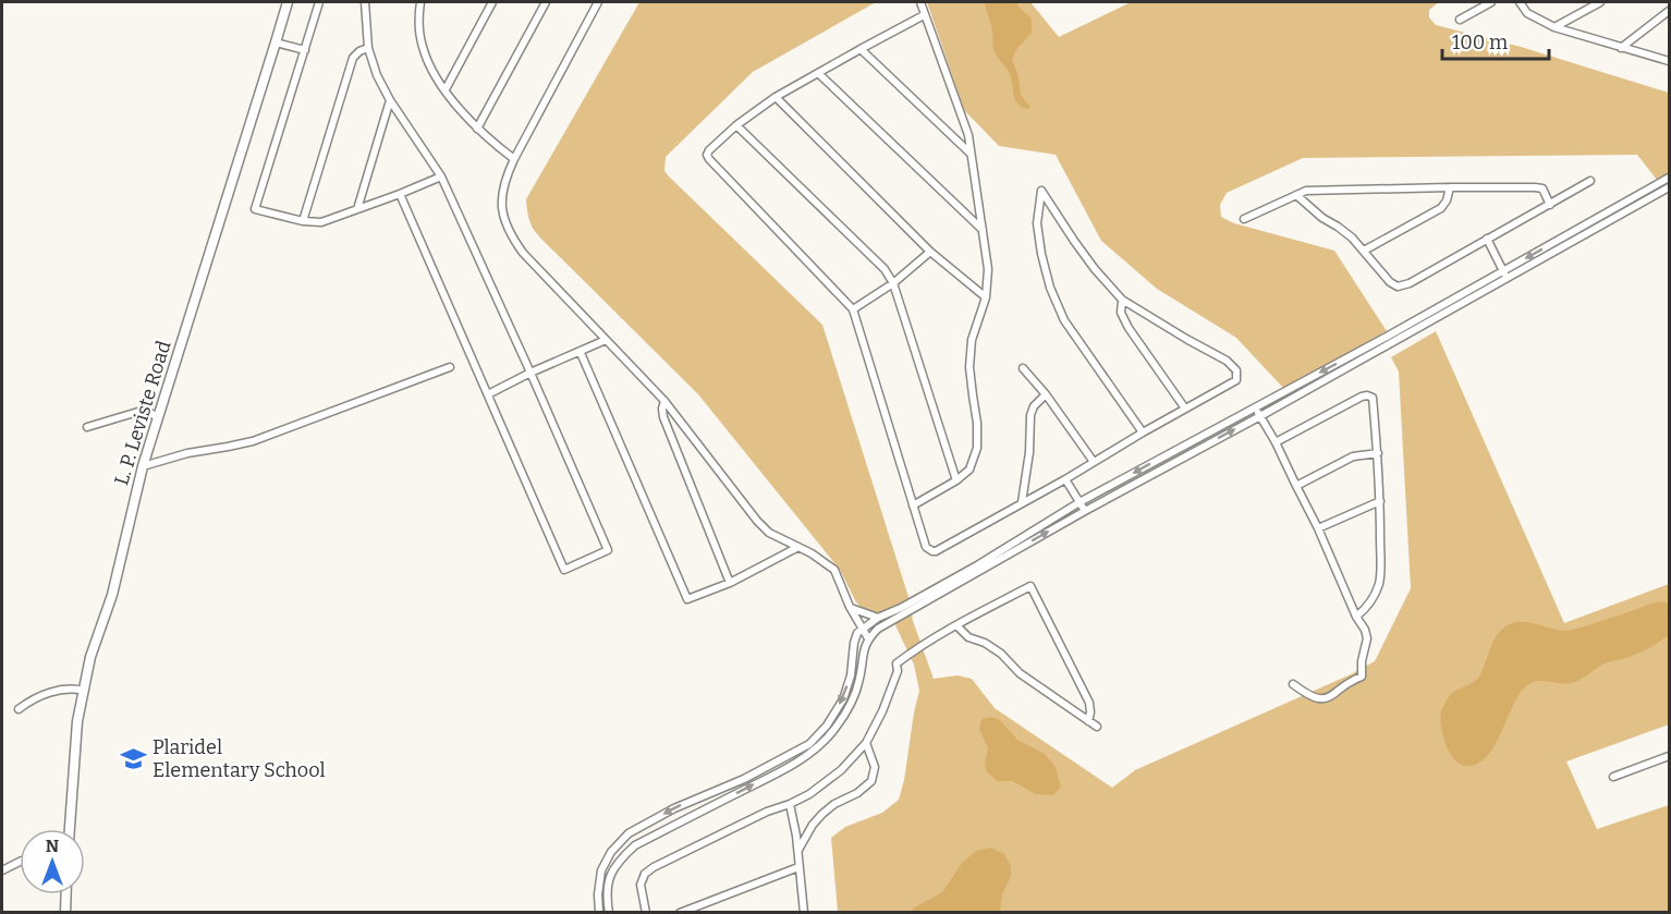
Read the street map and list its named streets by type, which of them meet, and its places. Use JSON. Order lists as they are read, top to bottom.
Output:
{
  "streets": {
    "main road": ["L. P. Leviste Road"]
  },
  "places": {
    "school or university": ["Plaridel Elementary School"]
  },
  "scale_bar": "100 m",
  "north": "top"
}
